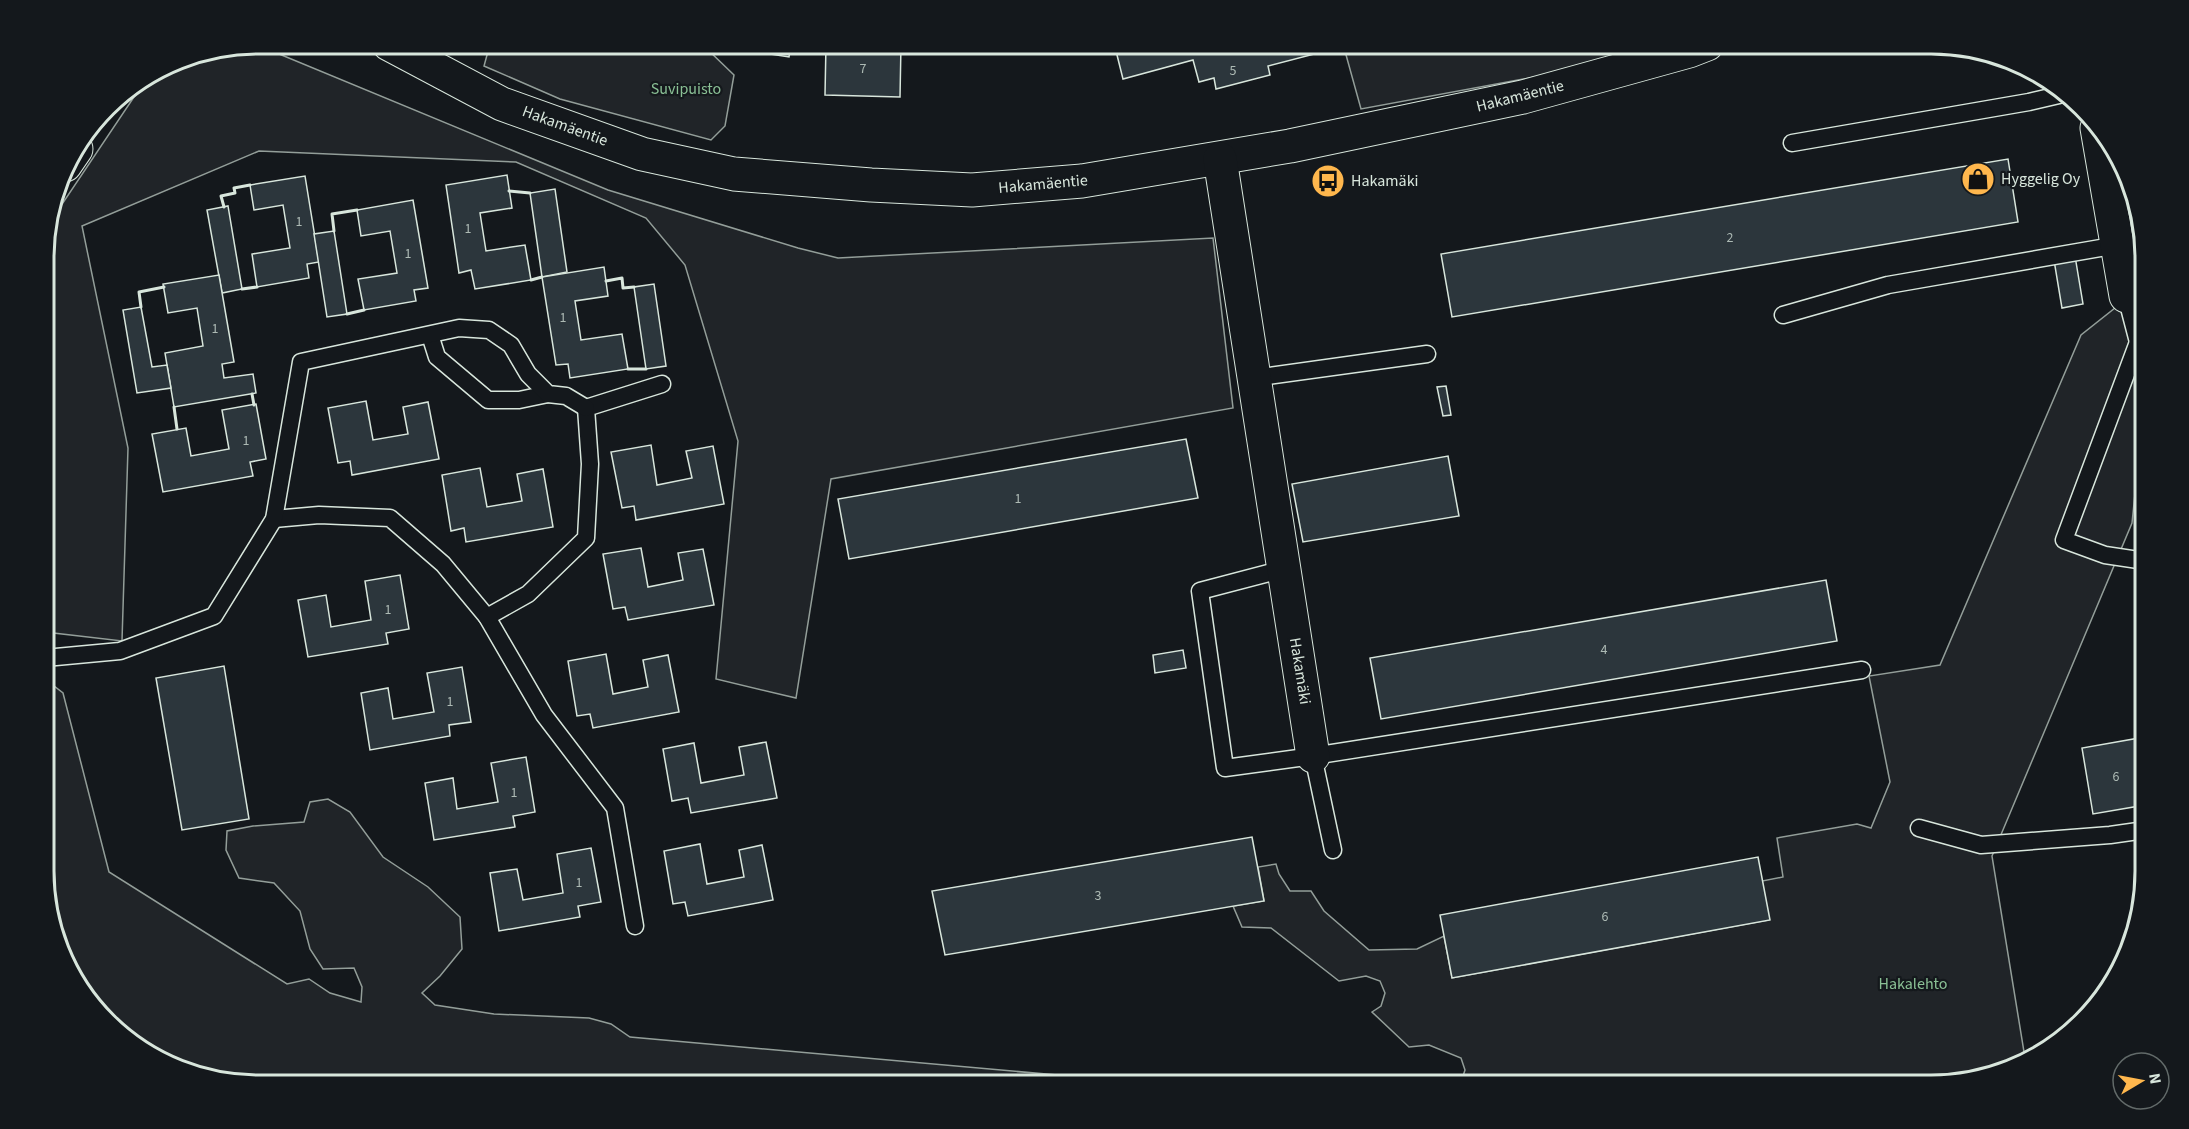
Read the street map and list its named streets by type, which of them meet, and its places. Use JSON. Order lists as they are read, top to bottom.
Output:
{
  "streets": {
    "street": ["Hakamäentie", "Hakamäki"]
  },
  "crossings": [
    ["Hakamäentie", "Hakamäki"]
  ],
  "parks": ["Suvipuisto", "Hakalehto"],
  "places": {
    "shop": ["Hyggelig Oy"],
    "bus stop": ["Hakamäki"]
  },
  "house_numbers": [
    "7",
    "5",
    "1",
    "1",
    "2",
    "1",
    "1",
    "1",
    "1",
    "1",
    "1",
    "4",
    "1",
    "6",
    "1",
    "1",
    "3",
    "6"
  ],
  "north": "right"
}
